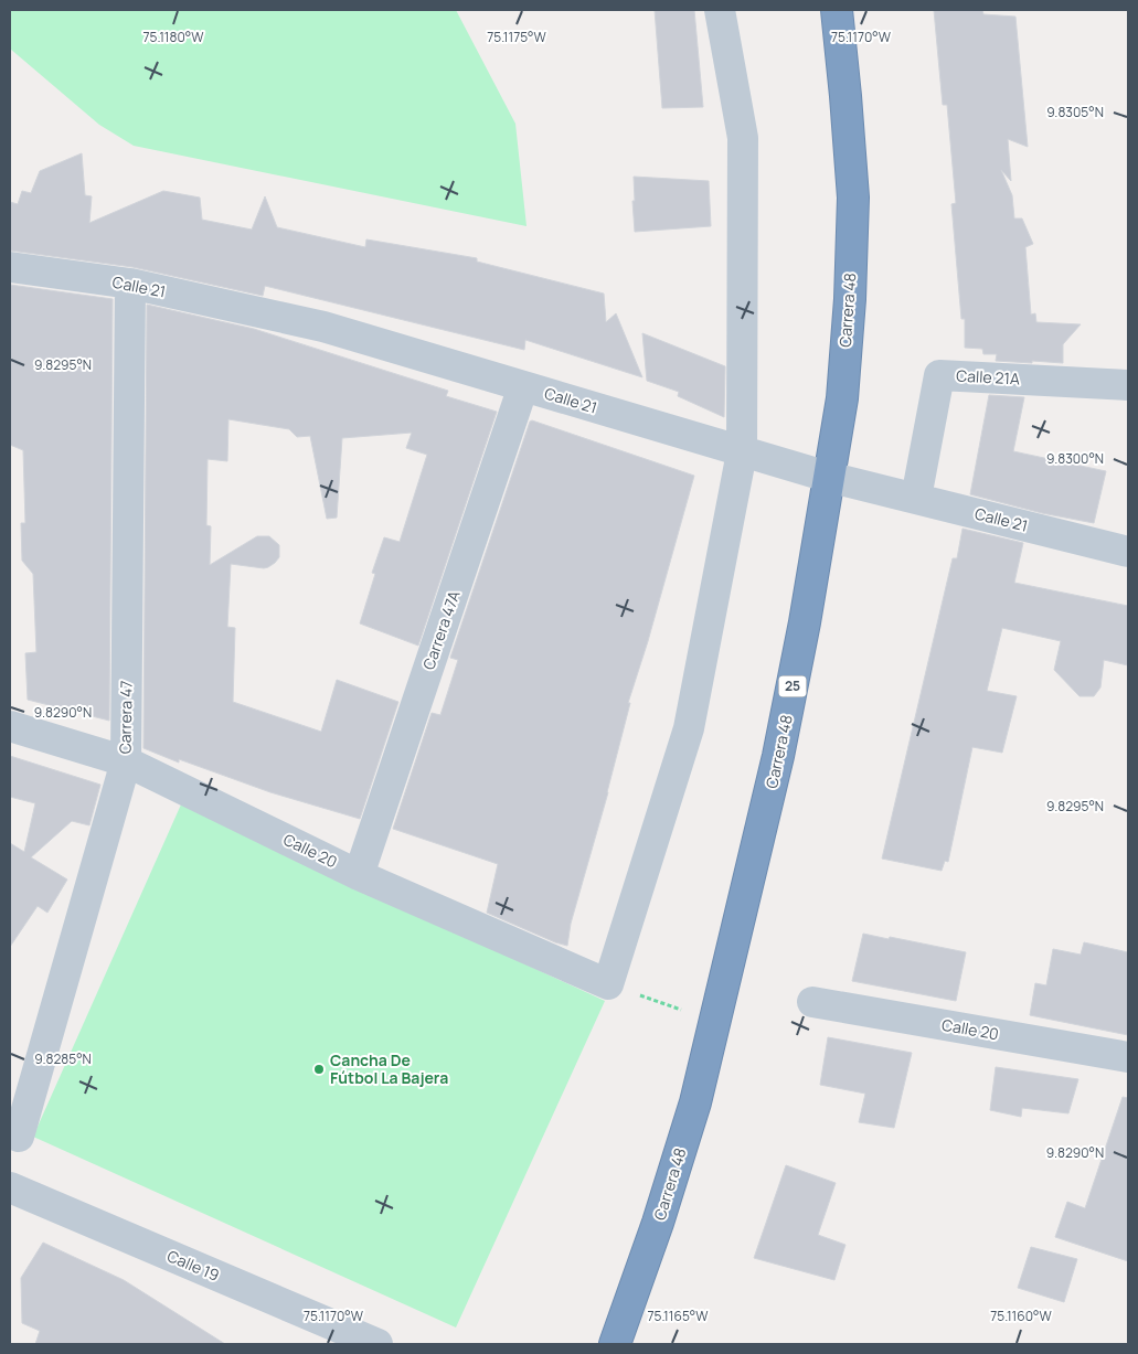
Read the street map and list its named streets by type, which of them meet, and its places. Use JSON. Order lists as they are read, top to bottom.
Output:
{
  "streets": {
    "highway": ["Carrera 48", "25"],
    "street": [
      "Calle 21",
      "Calle 21A",
      "Carrera 47A",
      "Carrera 47",
      "Calle 20",
      "Calle 19"
    ]
  },
  "crossings": [
    ["Calle 21", "Carrera 48"],
    ["Calle 21", "Calle 21A"],
    ["Calle 21", "Carrera 47A"],
    ["Calle 21", "Carrera 47"],
    ["Carrera 47A", "Calle 20"],
    ["Carrera 47", "Calle 20"]
  ],
  "places": ["Cancha De Fútbol La Bajera"],
  "coordinates": [
    "75.1180°W",
    "75.1175°W",
    "75.1170°W",
    "9.8305°N",
    "9.8295°N",
    "9.8300°N",
    "9.8290°N",
    "9.8285°N",
    "75.1165°W",
    "75.1160°W"
  ]
}
